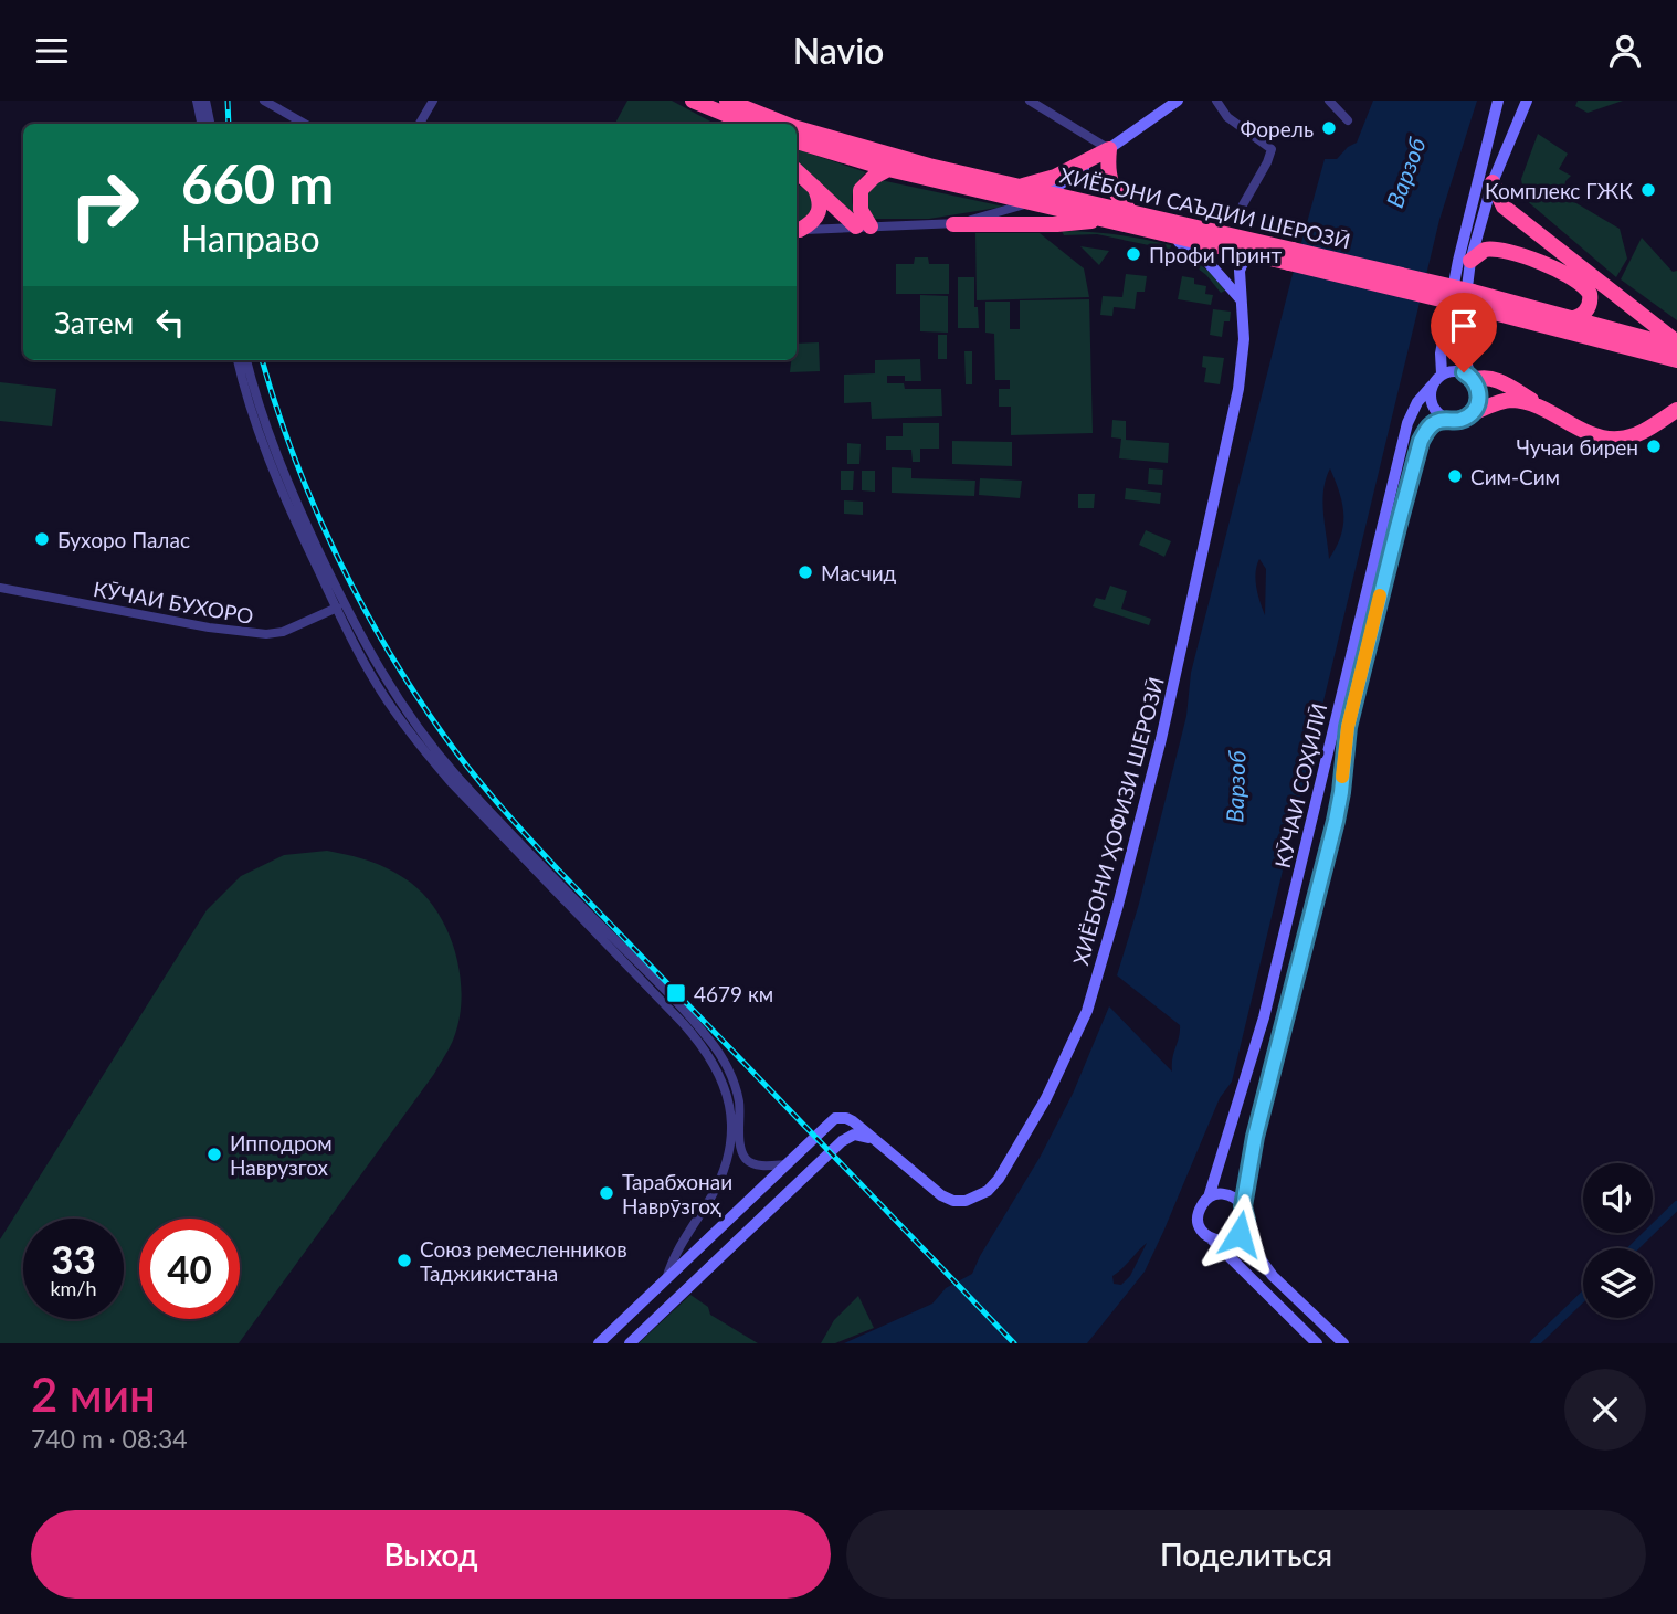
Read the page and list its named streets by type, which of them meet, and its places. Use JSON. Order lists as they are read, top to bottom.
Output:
{
  "streets": {
    "highway": ["ХИЁБОНИ САЪДИИ ШЕРОЗӢ"],
    "main road": ["КӮЧАИ СОҲИЛӢ", "ХИЁБОНИ ҲОФИЗИ ШЕРОЗӢ"],
    "street": ["КӮЧАИ БУХОРО"]
  },
  "crossings": [
    ["ХИЁБОНИ САЪДИИ ШЕРОЗӢ", "ХИЁБОНИ ҲОФИЗИ ШЕРОЗӢ"]
  ],
  "water": ["Варзоб"],
  "places": {
    "other": [
      "Форель",
      "Комплекс ГЖК",
      "Профи Принт",
      "Чучаи бирен",
      "Сим-Сим",
      "Бухоро Палас",
      "Масчид",
      "Ипподром Наврузгох",
      "Тарабхонаи Наврӯзгоҳ",
      "Союз ремесленников Таджикистана"
    ],
    "transit": ["4679 км"]
  },
  "page": {
    "header": "Navio",
    "turn": ["660 m", "Направо"],
    "then": "Затем",
    "speed": "33 km/h",
    "limit": "40",
    "heading": ["2 мин", "740 m · 08:34"],
    "buttons": ["Выход", "Поделиться"]
  }
}
